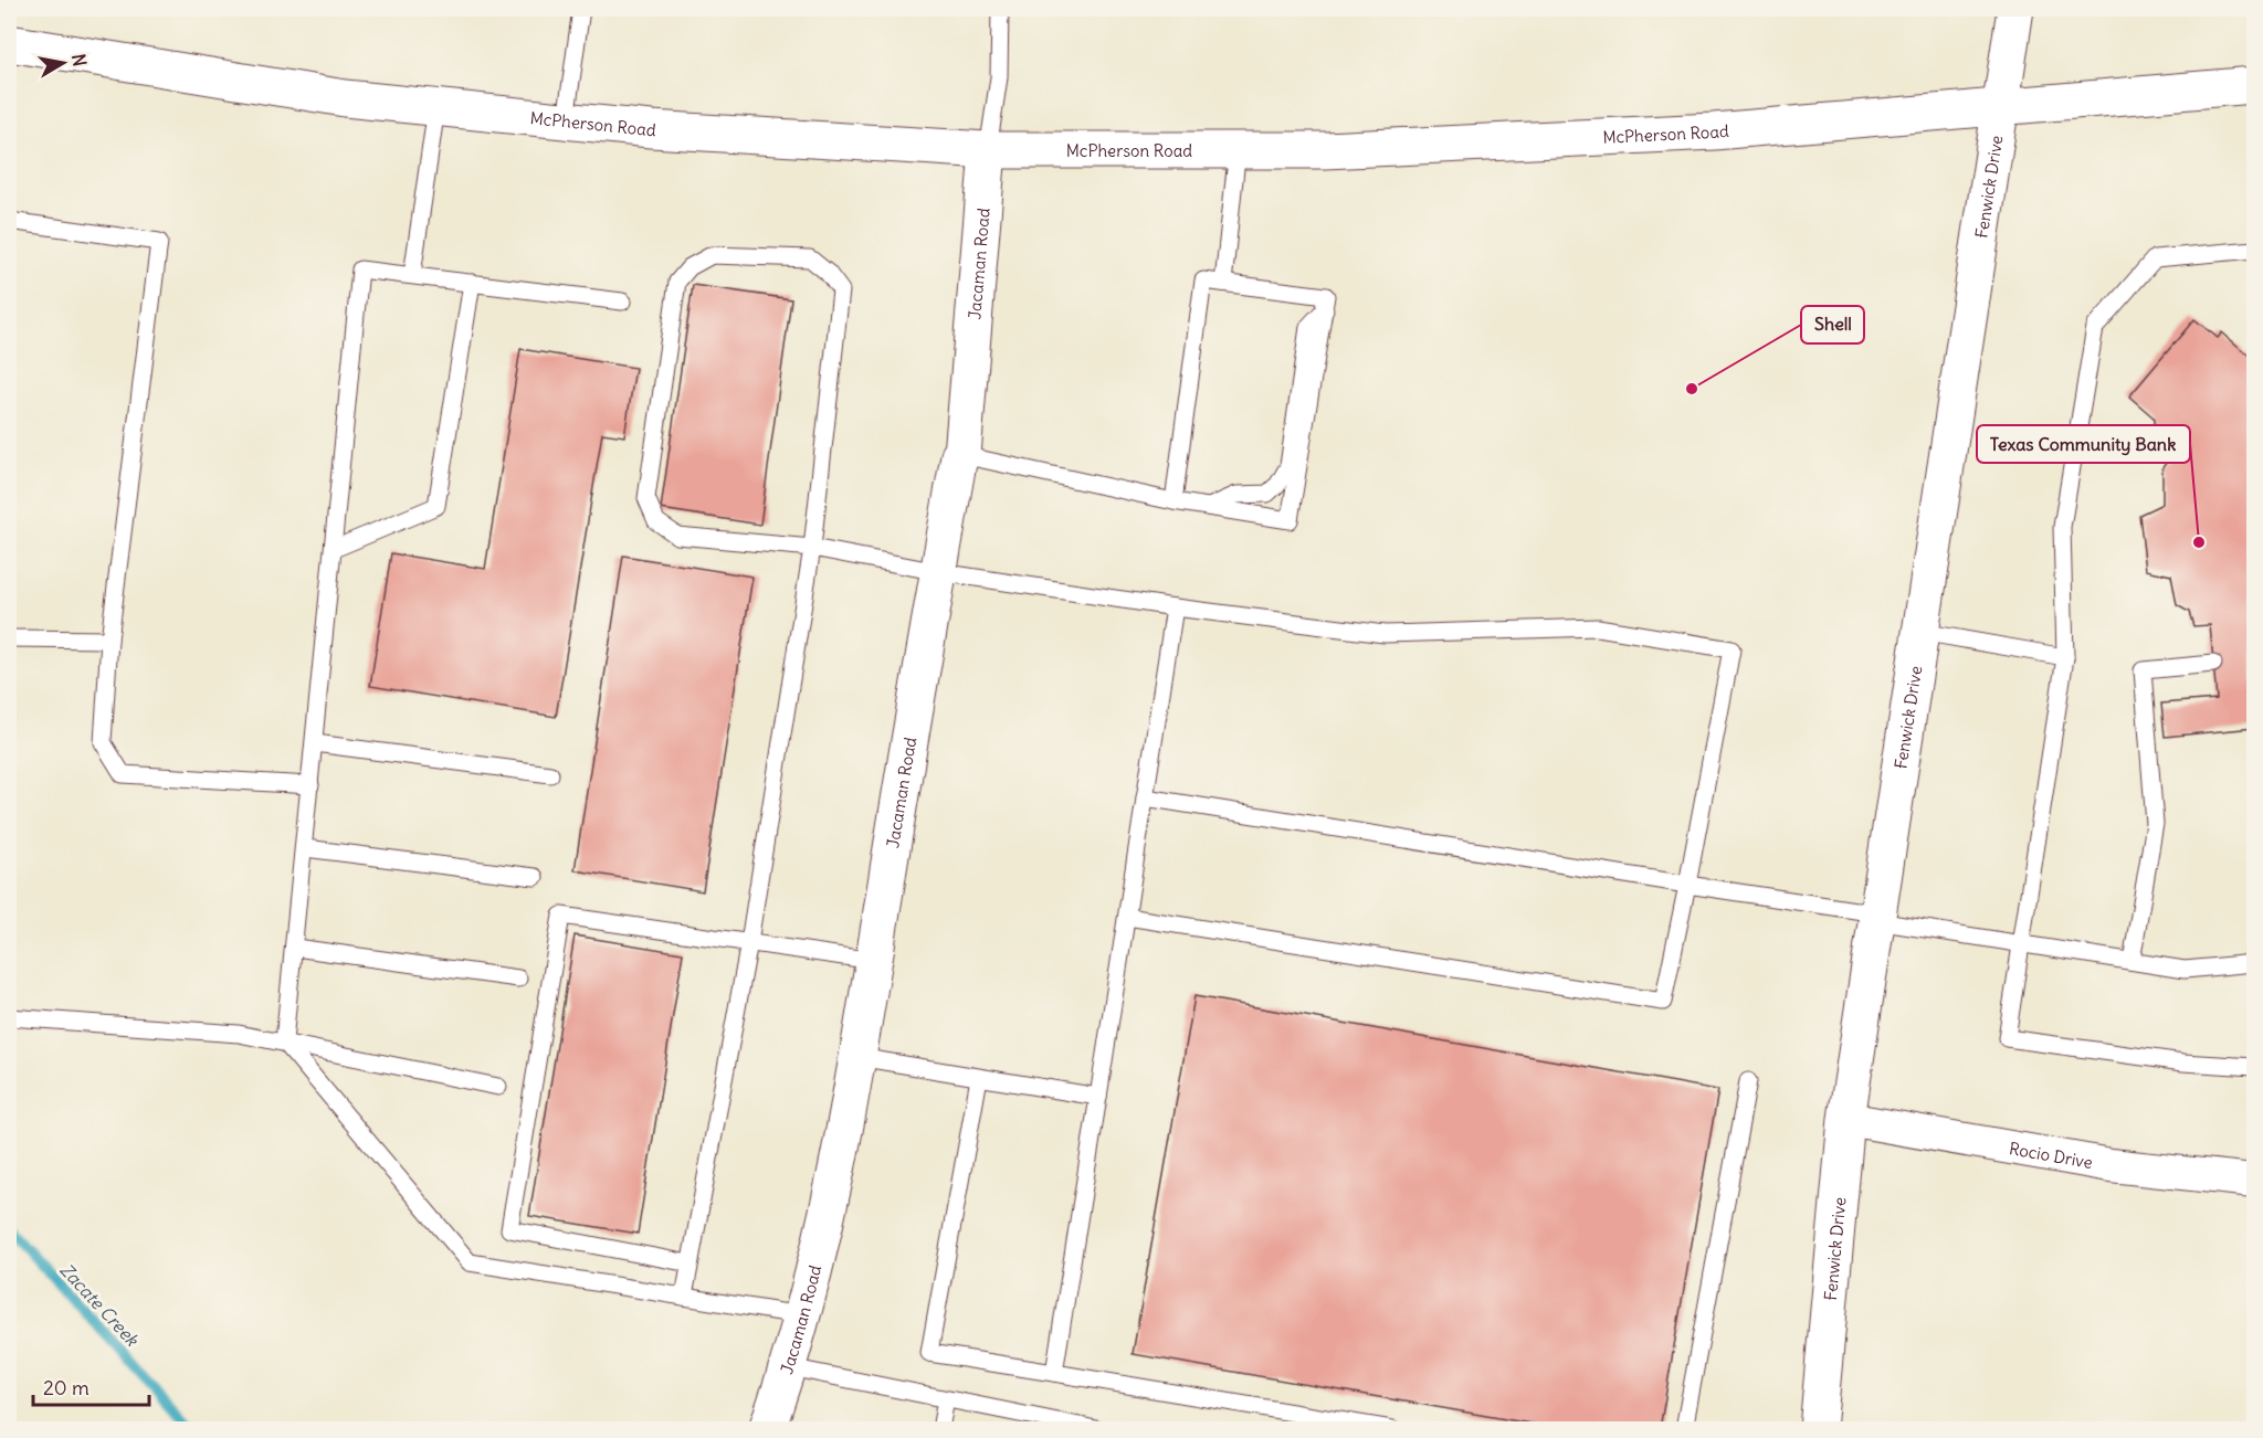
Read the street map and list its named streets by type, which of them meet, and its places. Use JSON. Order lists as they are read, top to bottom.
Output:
{
  "streets": {
    "main road": ["McPherson Road", "Fenwick Drive", "Jacaman Road"],
    "street": ["Rocio Drive"]
  },
  "crossings": [
    ["McPherson Road", "Fenwick Drive"],
    ["McPherson Road", "Jacaman Road"],
    ["Fenwick Drive", "Rocio Drive"]
  ],
  "water": ["Zacate Creek"],
  "places": ["Shell", "Texas Community Bank"],
  "scale_bar": "20 m",
  "north": "right"
}
